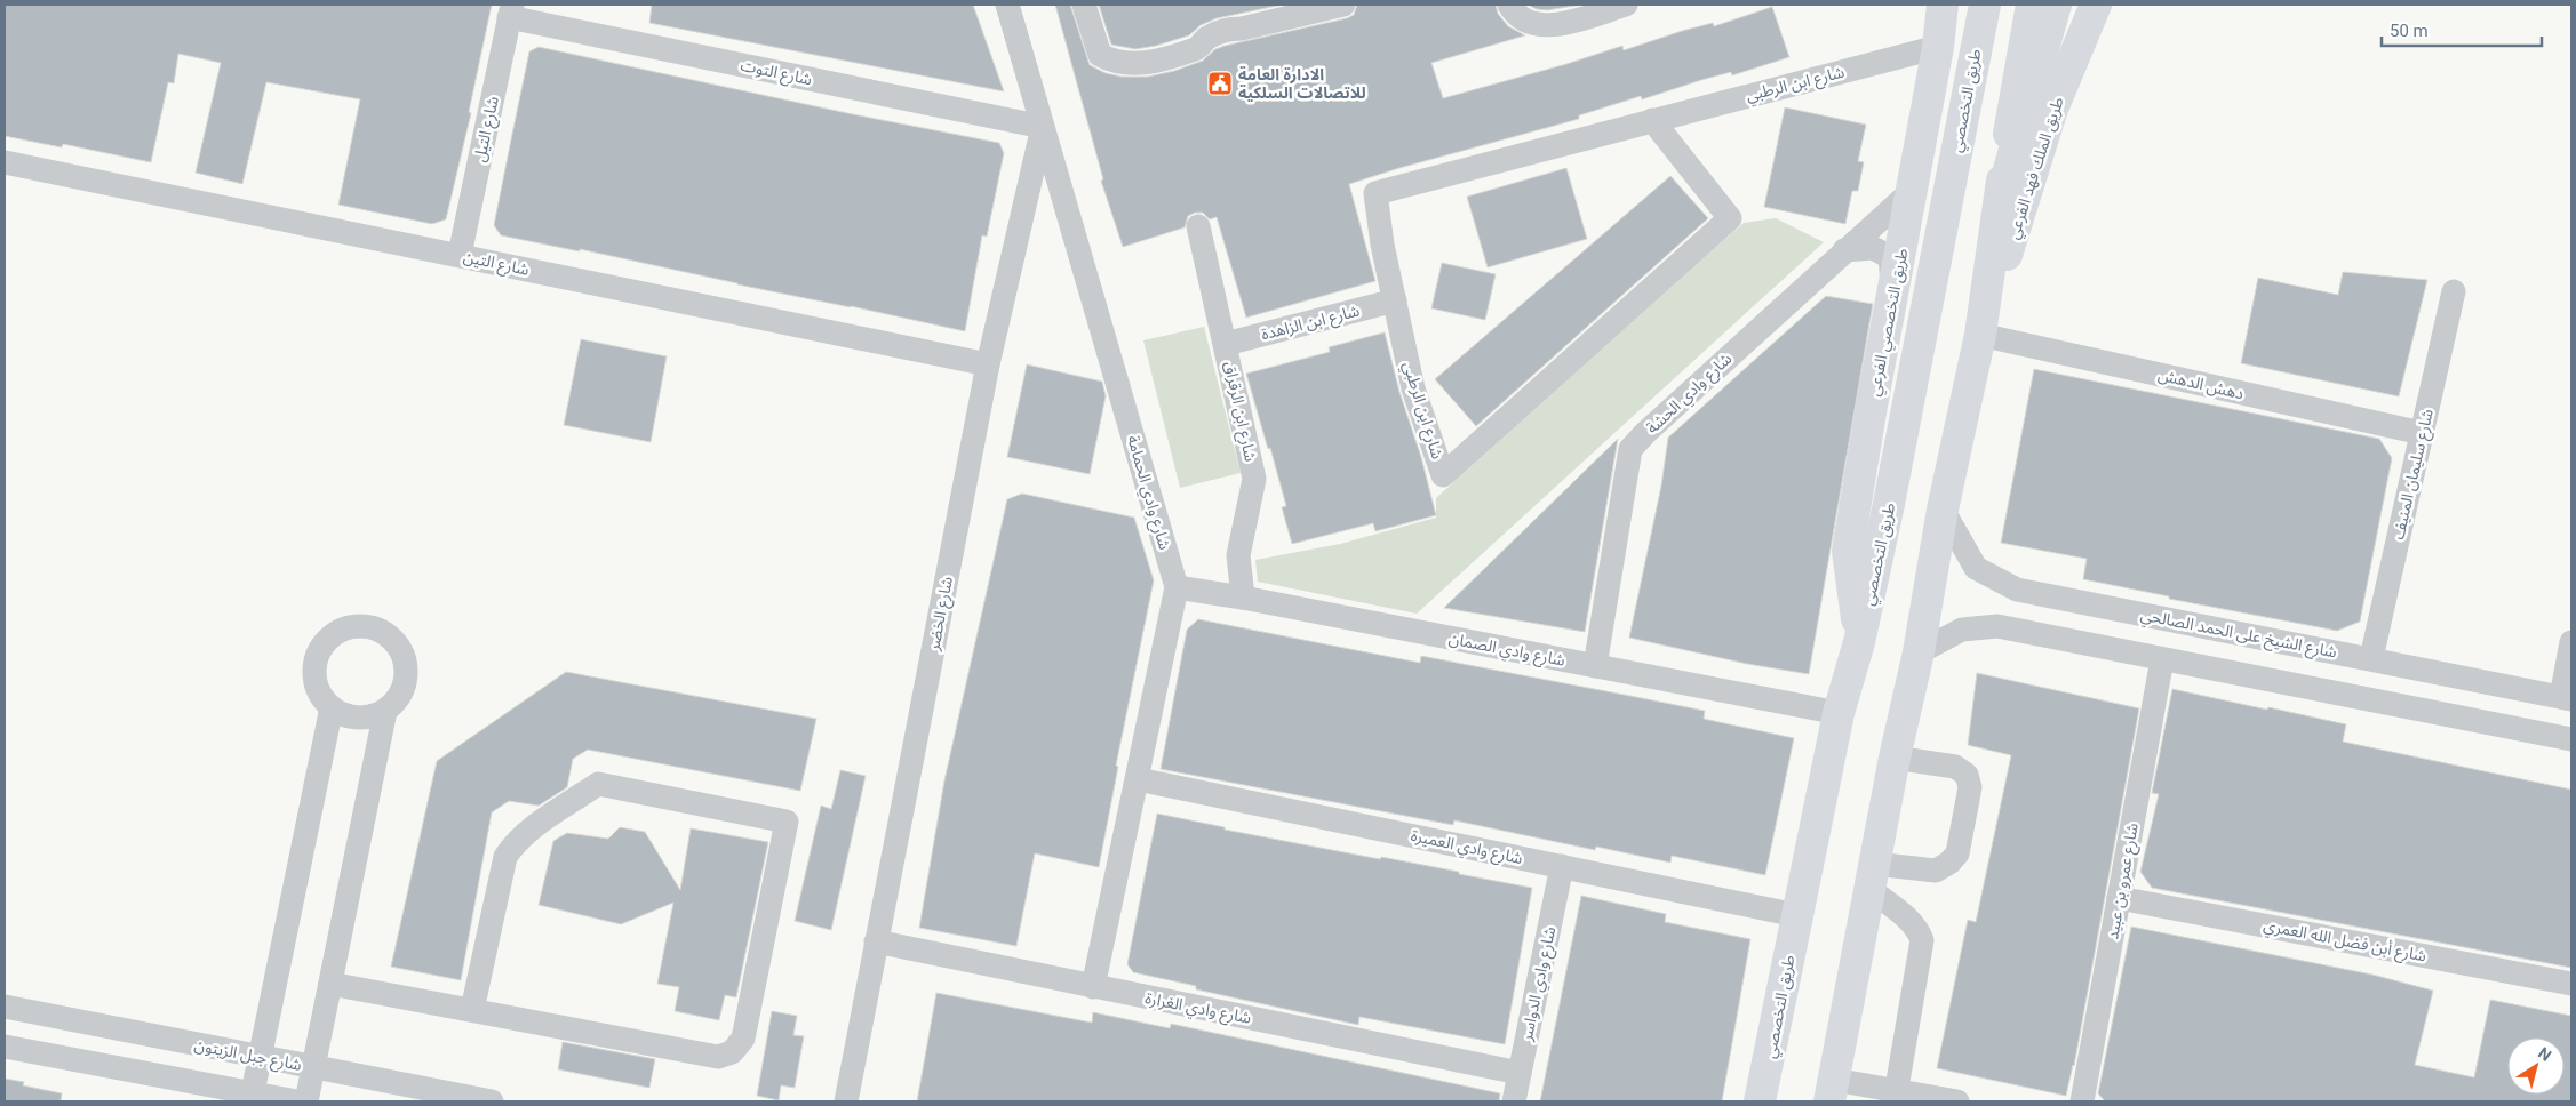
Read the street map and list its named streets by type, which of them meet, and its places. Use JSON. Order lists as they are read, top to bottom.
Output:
{
  "streets": {
    "main road": ["طريق التخصصي", "طريق الملك فهد الفرعي", "طريق التخصصي الفرعي"],
    "street": [
      "شارع التوت",
      "شارع ابن الرطبي",
      "شارع التيل",
      "شارع التين",
      "شارع ابن الزاهدة",
      "دهش الدهش",
      "شارع وادي الحشة",
      "شارع ابن الرقراق",
      "شارع سليمان المنيف",
      "شارع وادي الحمامة",
      "شارع الخضر",
      "شارع الشيخ على الحمد الصالحي",
      "شارع وادي الصمان",
      "شارع وادي العميرة",
      "شارع عمرو بن عبيد",
      "شارع أبن فضل الله العمري",
      "شارع وادي الدواسر",
      "شارع وادي الغرارة",
      "شارع جبل الزيتون"
    ]
  },
  "crossings": [
    ["شارع التوت", "شارع التيل"],
    ["شارع التوت", "شارع وادي الحمامة"],
    ["شارع التوت", "شارع الخضر"],
    ["شارع ابن الرطبي", "شارع ابن الزاهدة"],
    ["شارع ابن الرطبي", "طريق التخصصي الفرعي"],
    ["طريق التخصصي", "طريق التخصصي الفرعي"],
    ["طريق التخصصي", "شارع وادي الصمان"],
    ["طريق التخصصي", "شارع وادي العميرة"],
    ["شارع التيل", "شارع التين"],
    ["طريق الملك فهد الفرعي", "دهش الدهش"],
    ["شارع التين", "شارع الخضر"],
    ["شارع ابن الزاهدة", "شارع ابن الرقراق"],
    ["طريق التخصصي الفرعي", "شارع وادي الحشة"],
    ["دهش الدهش", "شارع سليمان المنيف"],
    ["شارع وادي الحشة", "شارع وادي الصمان"],
    ["شارع ابن الرقراق", "شارع وادي الصمان"],
    ["شارع سليمان المنيف", "شارع الشيخ على الحمد الصالحي"],
    ["شارع وادي الحمامة", "شارع الخضر"],
    ["شارع وادي الحمامة", "شارع وادي الصمان"],
    ["شارع وادي الحمامة", "شارع وادي العميرة"],
    ["شارع وادي الحمامة", "شارع وادي الغرارة"],
    ["شارع الخضر", "شارع وادي الغرارة"],
    ["شارع وادي العميرة", "شارع وادي الدواسر"],
    ["شارع عمرو بن عبيد", "شارع أبن فضل الله العمري"],
    ["شارع وادي الدواسر", "شارع وادي الغرارة"]
  ],
  "places": {
    "public building": ["الادارة العامة للاتصالات السلكية"]
  },
  "scale_bar": "50 m",
  "north": "top right"
}
